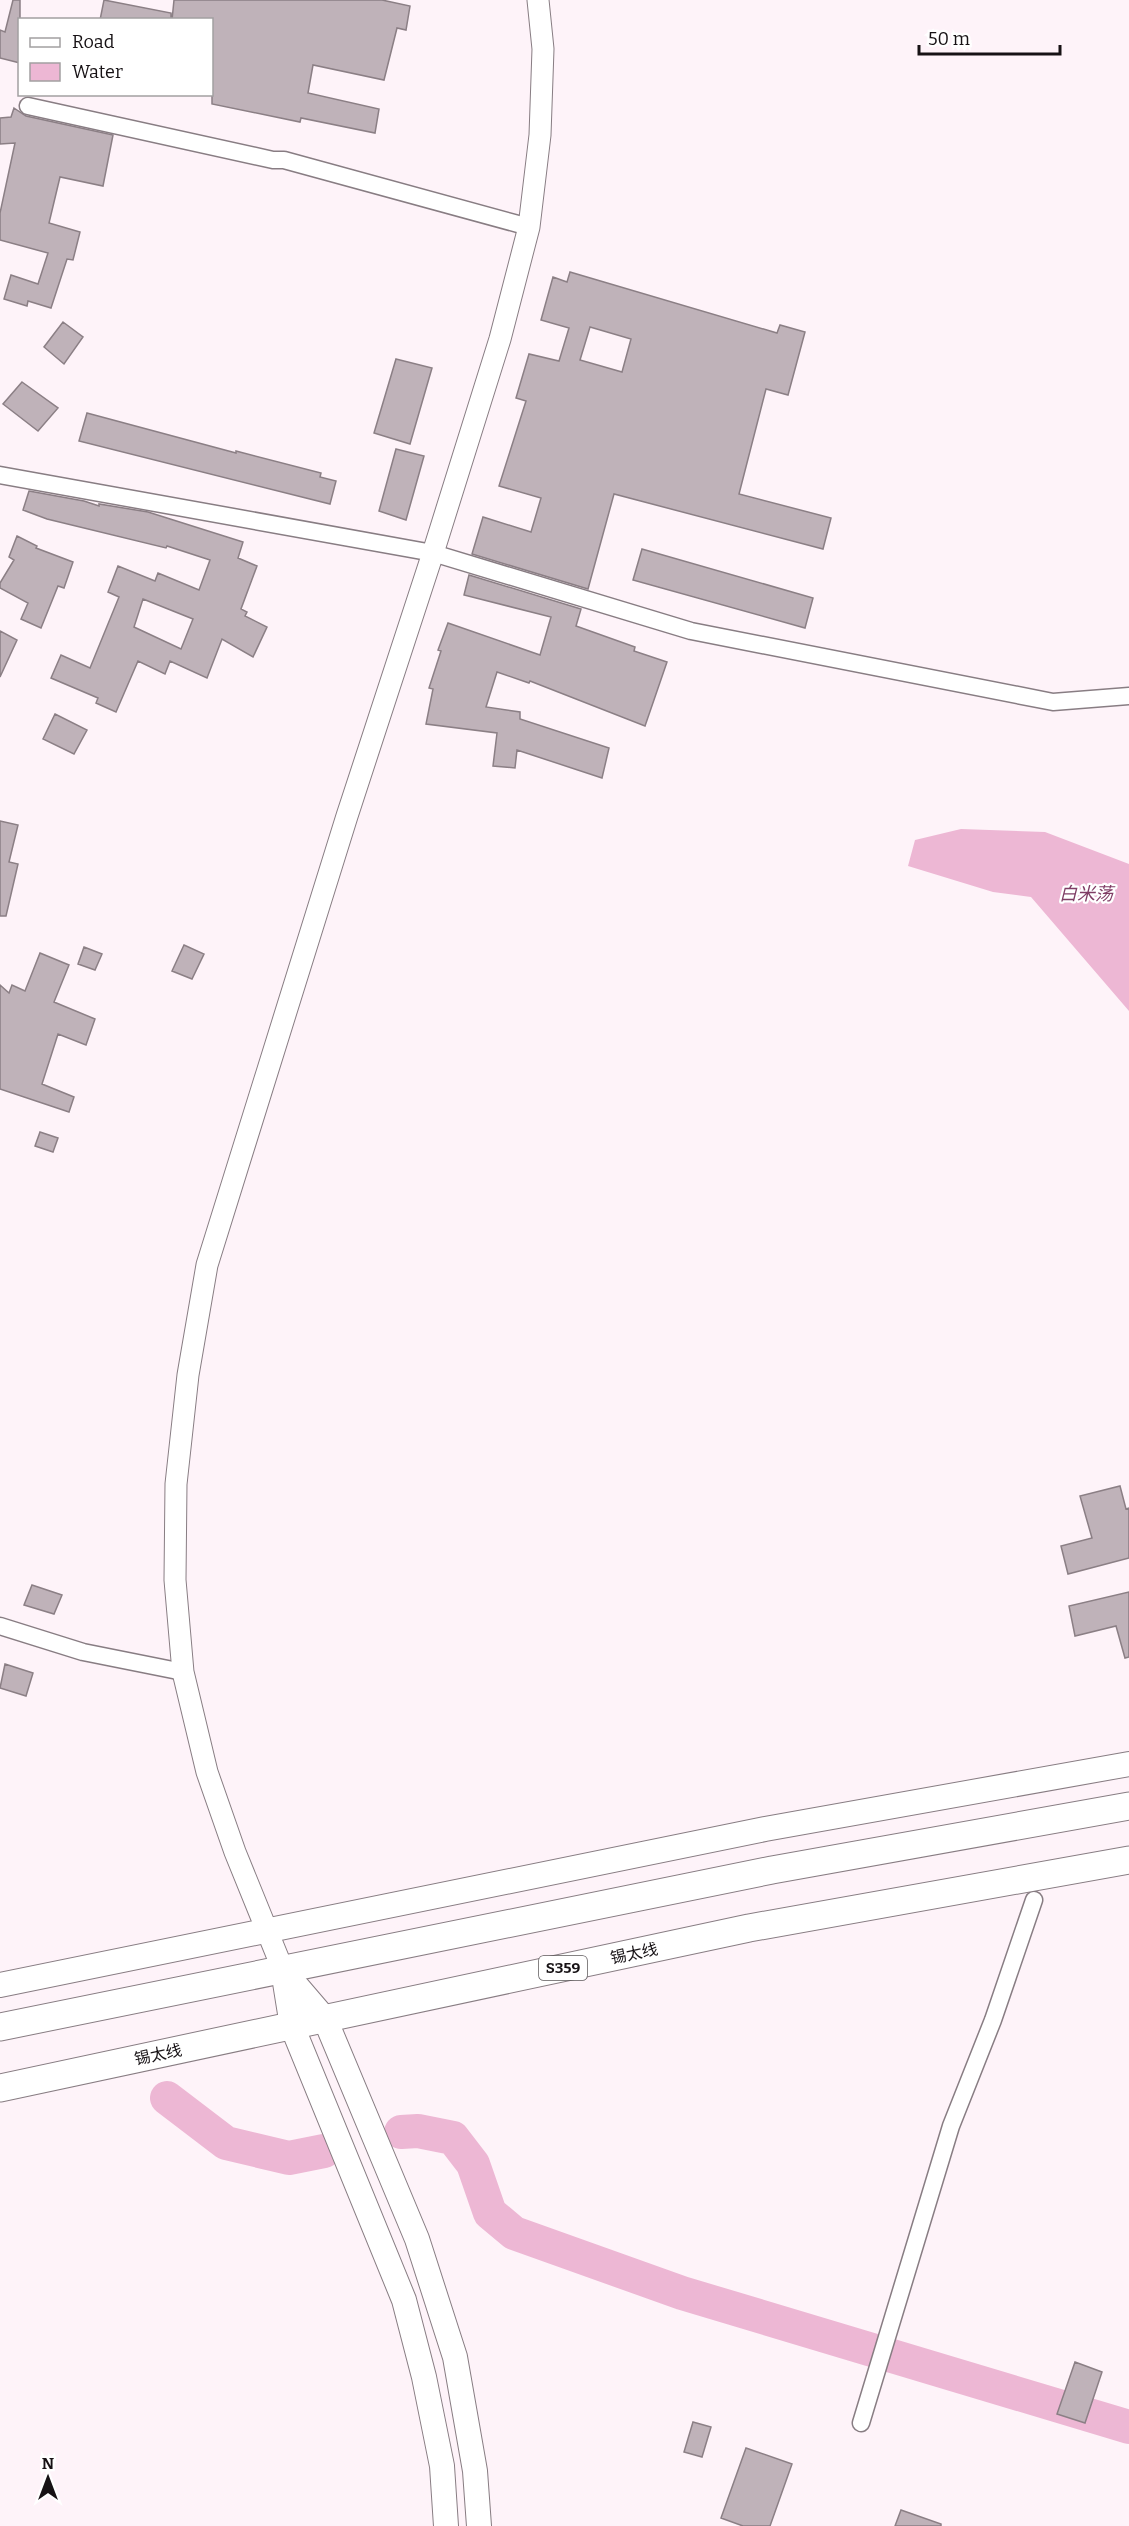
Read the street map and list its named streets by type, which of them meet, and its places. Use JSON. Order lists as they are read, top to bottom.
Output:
{
  "streets": {
    "main road": ["锡太线", "S359"]
  },
  "water": ["白米荡"],
  "legend": ["Road", "Water"],
  "scale_bar": "50 m",
  "north": "top"
}
